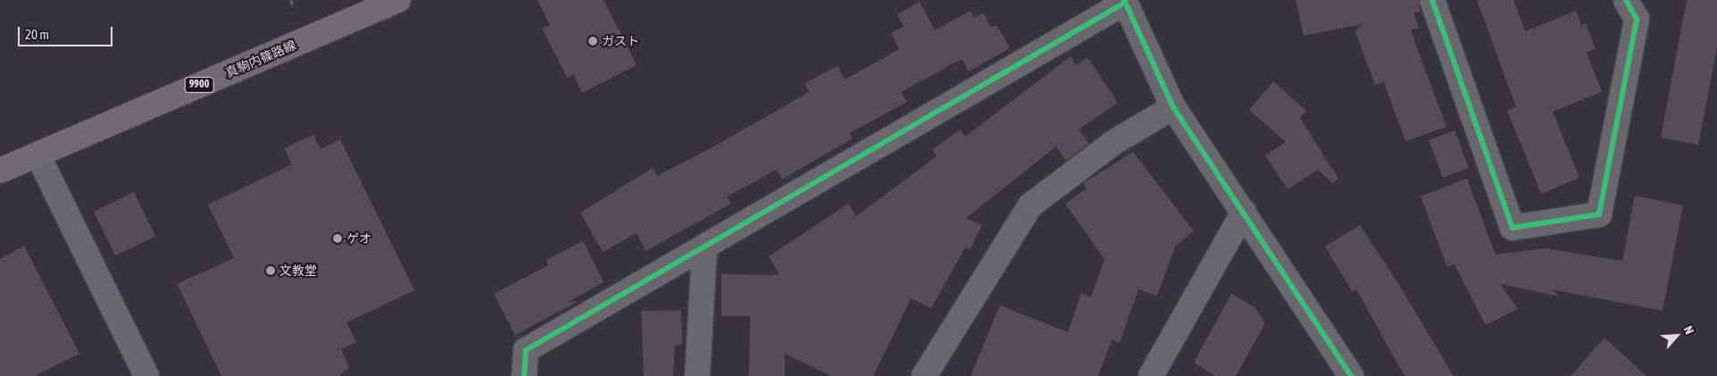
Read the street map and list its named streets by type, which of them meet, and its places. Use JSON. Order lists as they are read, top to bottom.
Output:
{
  "streets": {
    "main road": ["真駒内篠路線", "9900"]
  },
  "places": ["ガスト", "ゲオ", "文教堂"],
  "scale_bar": "20 m",
  "north": "top right"
}
